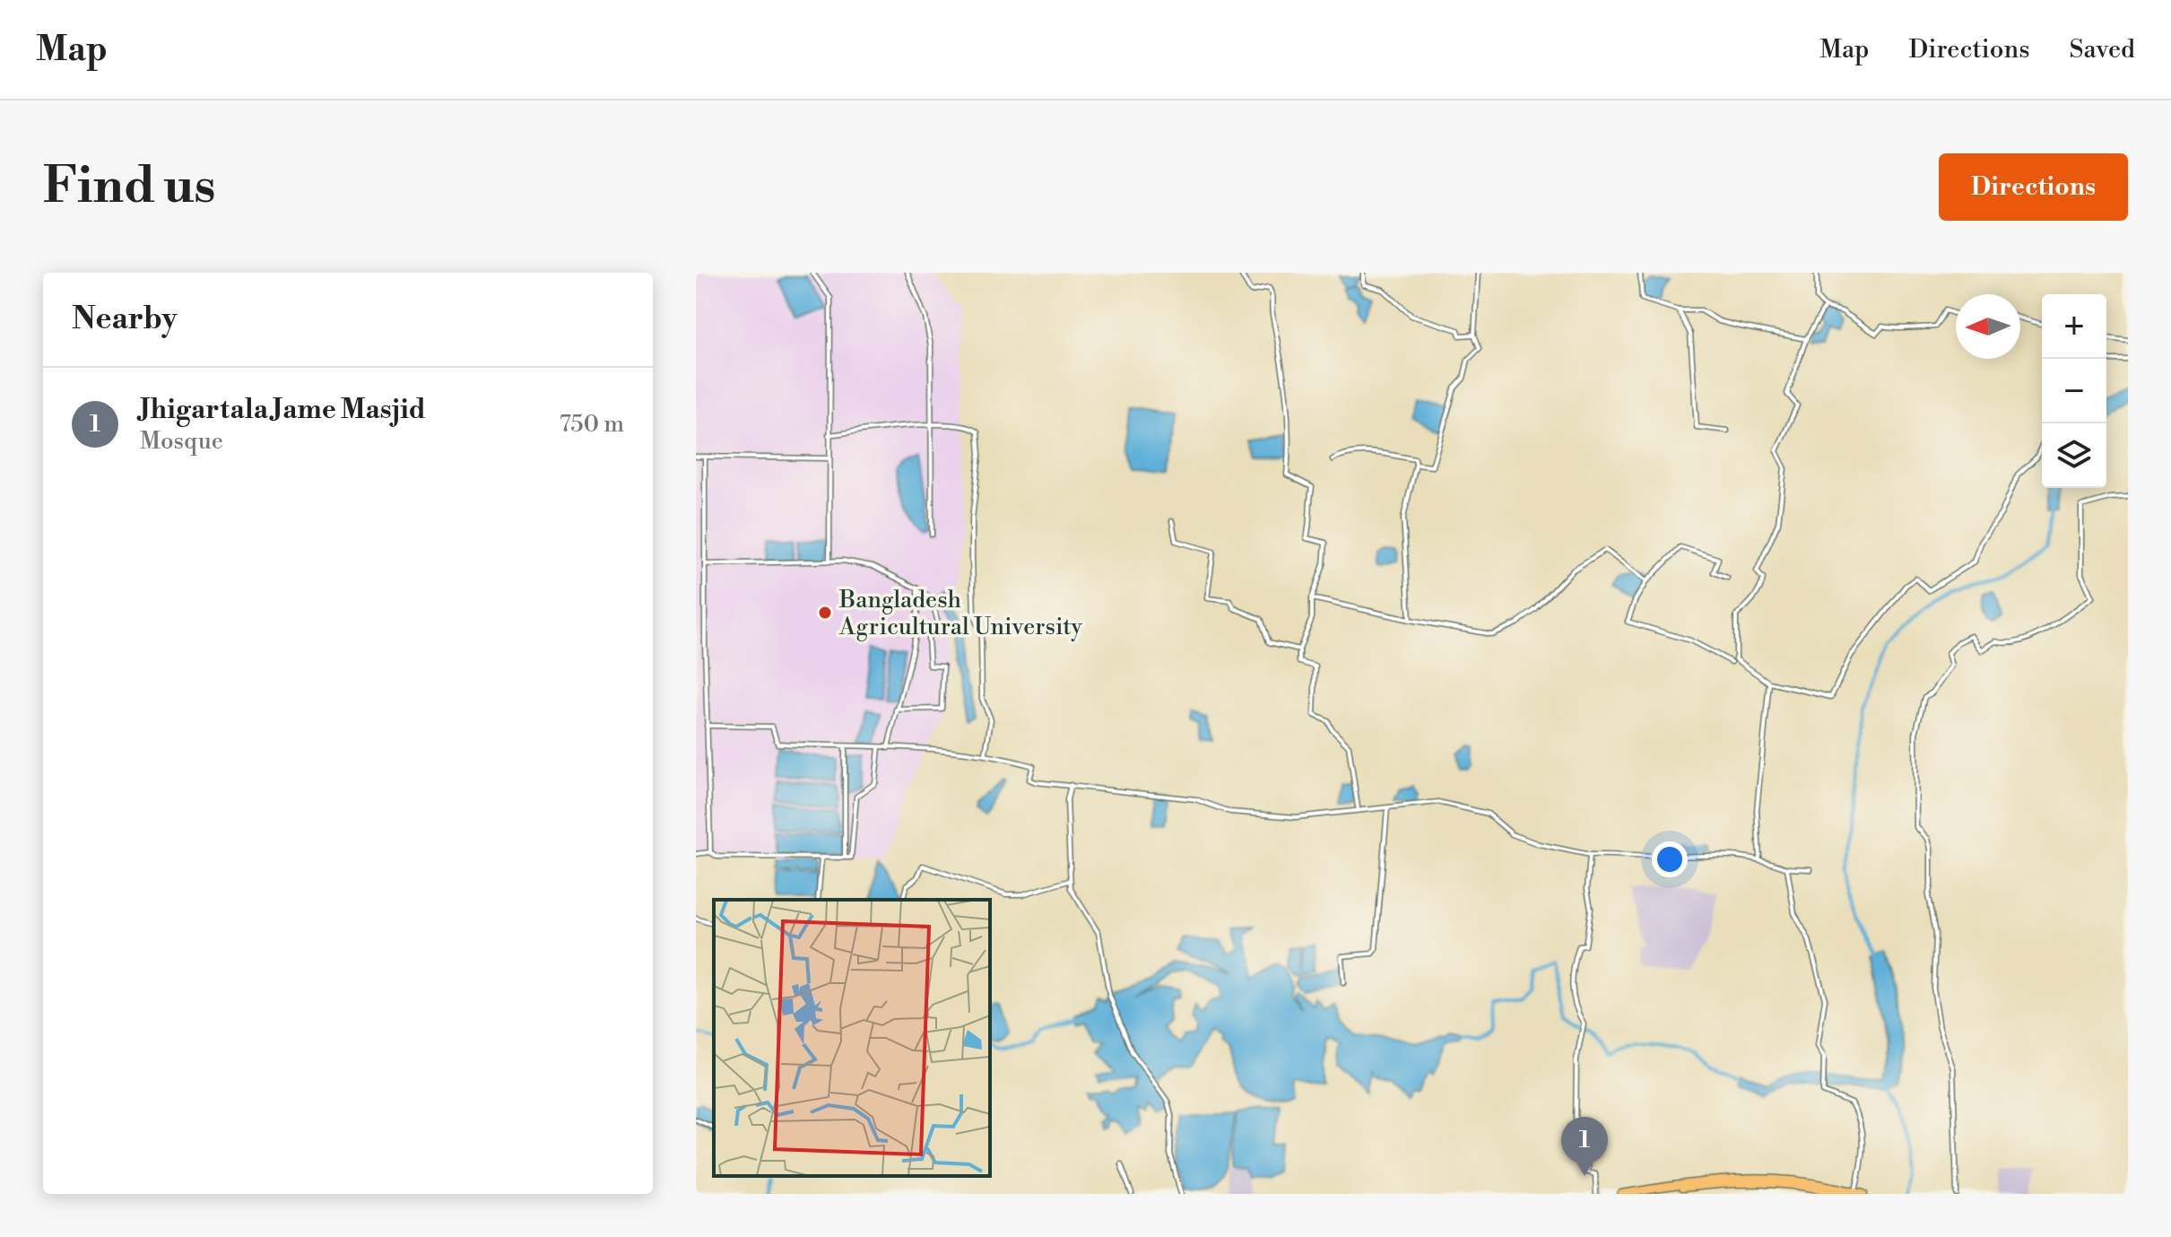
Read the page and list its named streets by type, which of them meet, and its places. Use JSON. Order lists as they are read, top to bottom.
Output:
{
  "places": ["Bangladesh Agricultural University"],
  "north": "left",
  "page": {
    "header": "Map",
    "nav": ["Map", "Directions", "Saved"],
    "buttons": "Directions",
    "title": "Find us",
    "heading": "Nearby",
    "map_buttons": ["+", "−"],
    "list": [
      {
        "mark": "1",
        "name": "Jhigartala Jame Masjid",
        "note": "Mosque",
        "value": "750 m"
      }
    ],
    "pins": "1"
  }
}
